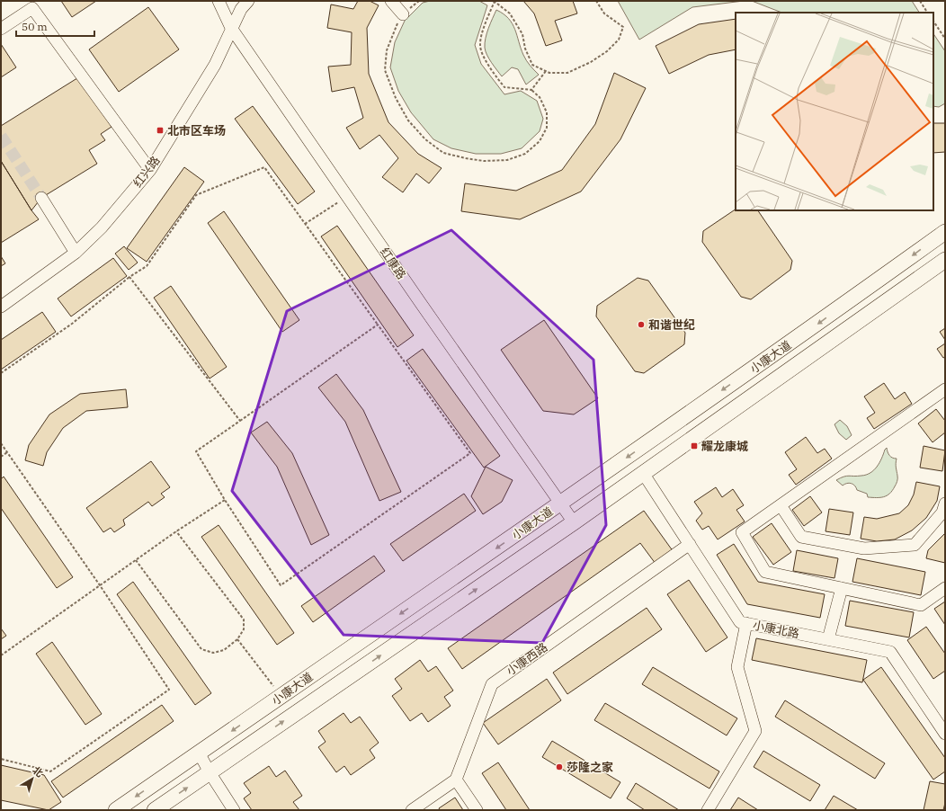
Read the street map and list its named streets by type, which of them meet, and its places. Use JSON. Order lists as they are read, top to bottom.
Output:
{
  "streets": {
    "main road": ["小康大道"],
    "street": [
      "红兴路",
      "红康路",
      "小康北路",
      "小康西路"
    ]
  },
  "crossings": [
    ["红兴路", "红康路"],
    ["红康路", "小康大道"],
    ["小康大道", "小康北路"],
    ["小康北路", "小康西路"]
  ],
  "places": {
    "transit": ["北市区车场", "耀龙康城"],
    "other": ["和谐世纪", "莎隆之家"]
  },
  "scale_bar": "50 m",
  "north": "top right"
}
